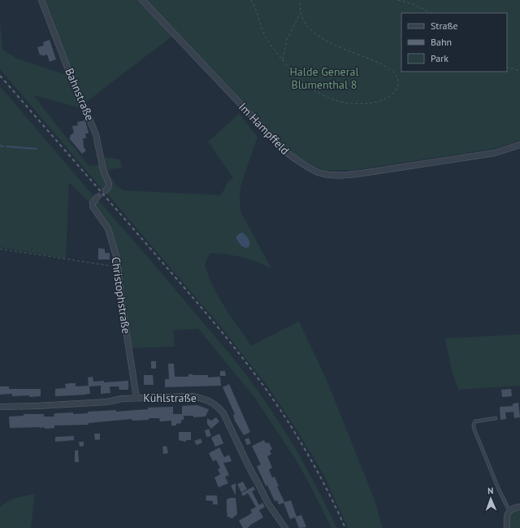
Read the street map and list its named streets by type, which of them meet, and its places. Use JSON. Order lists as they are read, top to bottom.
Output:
{
  "streets": {
    "street": [
      "Bahnstraße",
      "Im Hampffeld",
      "Christophstraße",
      "Kühlstraße"
    ]
  },
  "crossings": [
    ["Christophstraße", "Kühlstraße"]
  ],
  "parks": ["Halde General Blumenthal 8"],
  "legend": ["Straße", "Bahn", "Park"],
  "north": "top"
}
